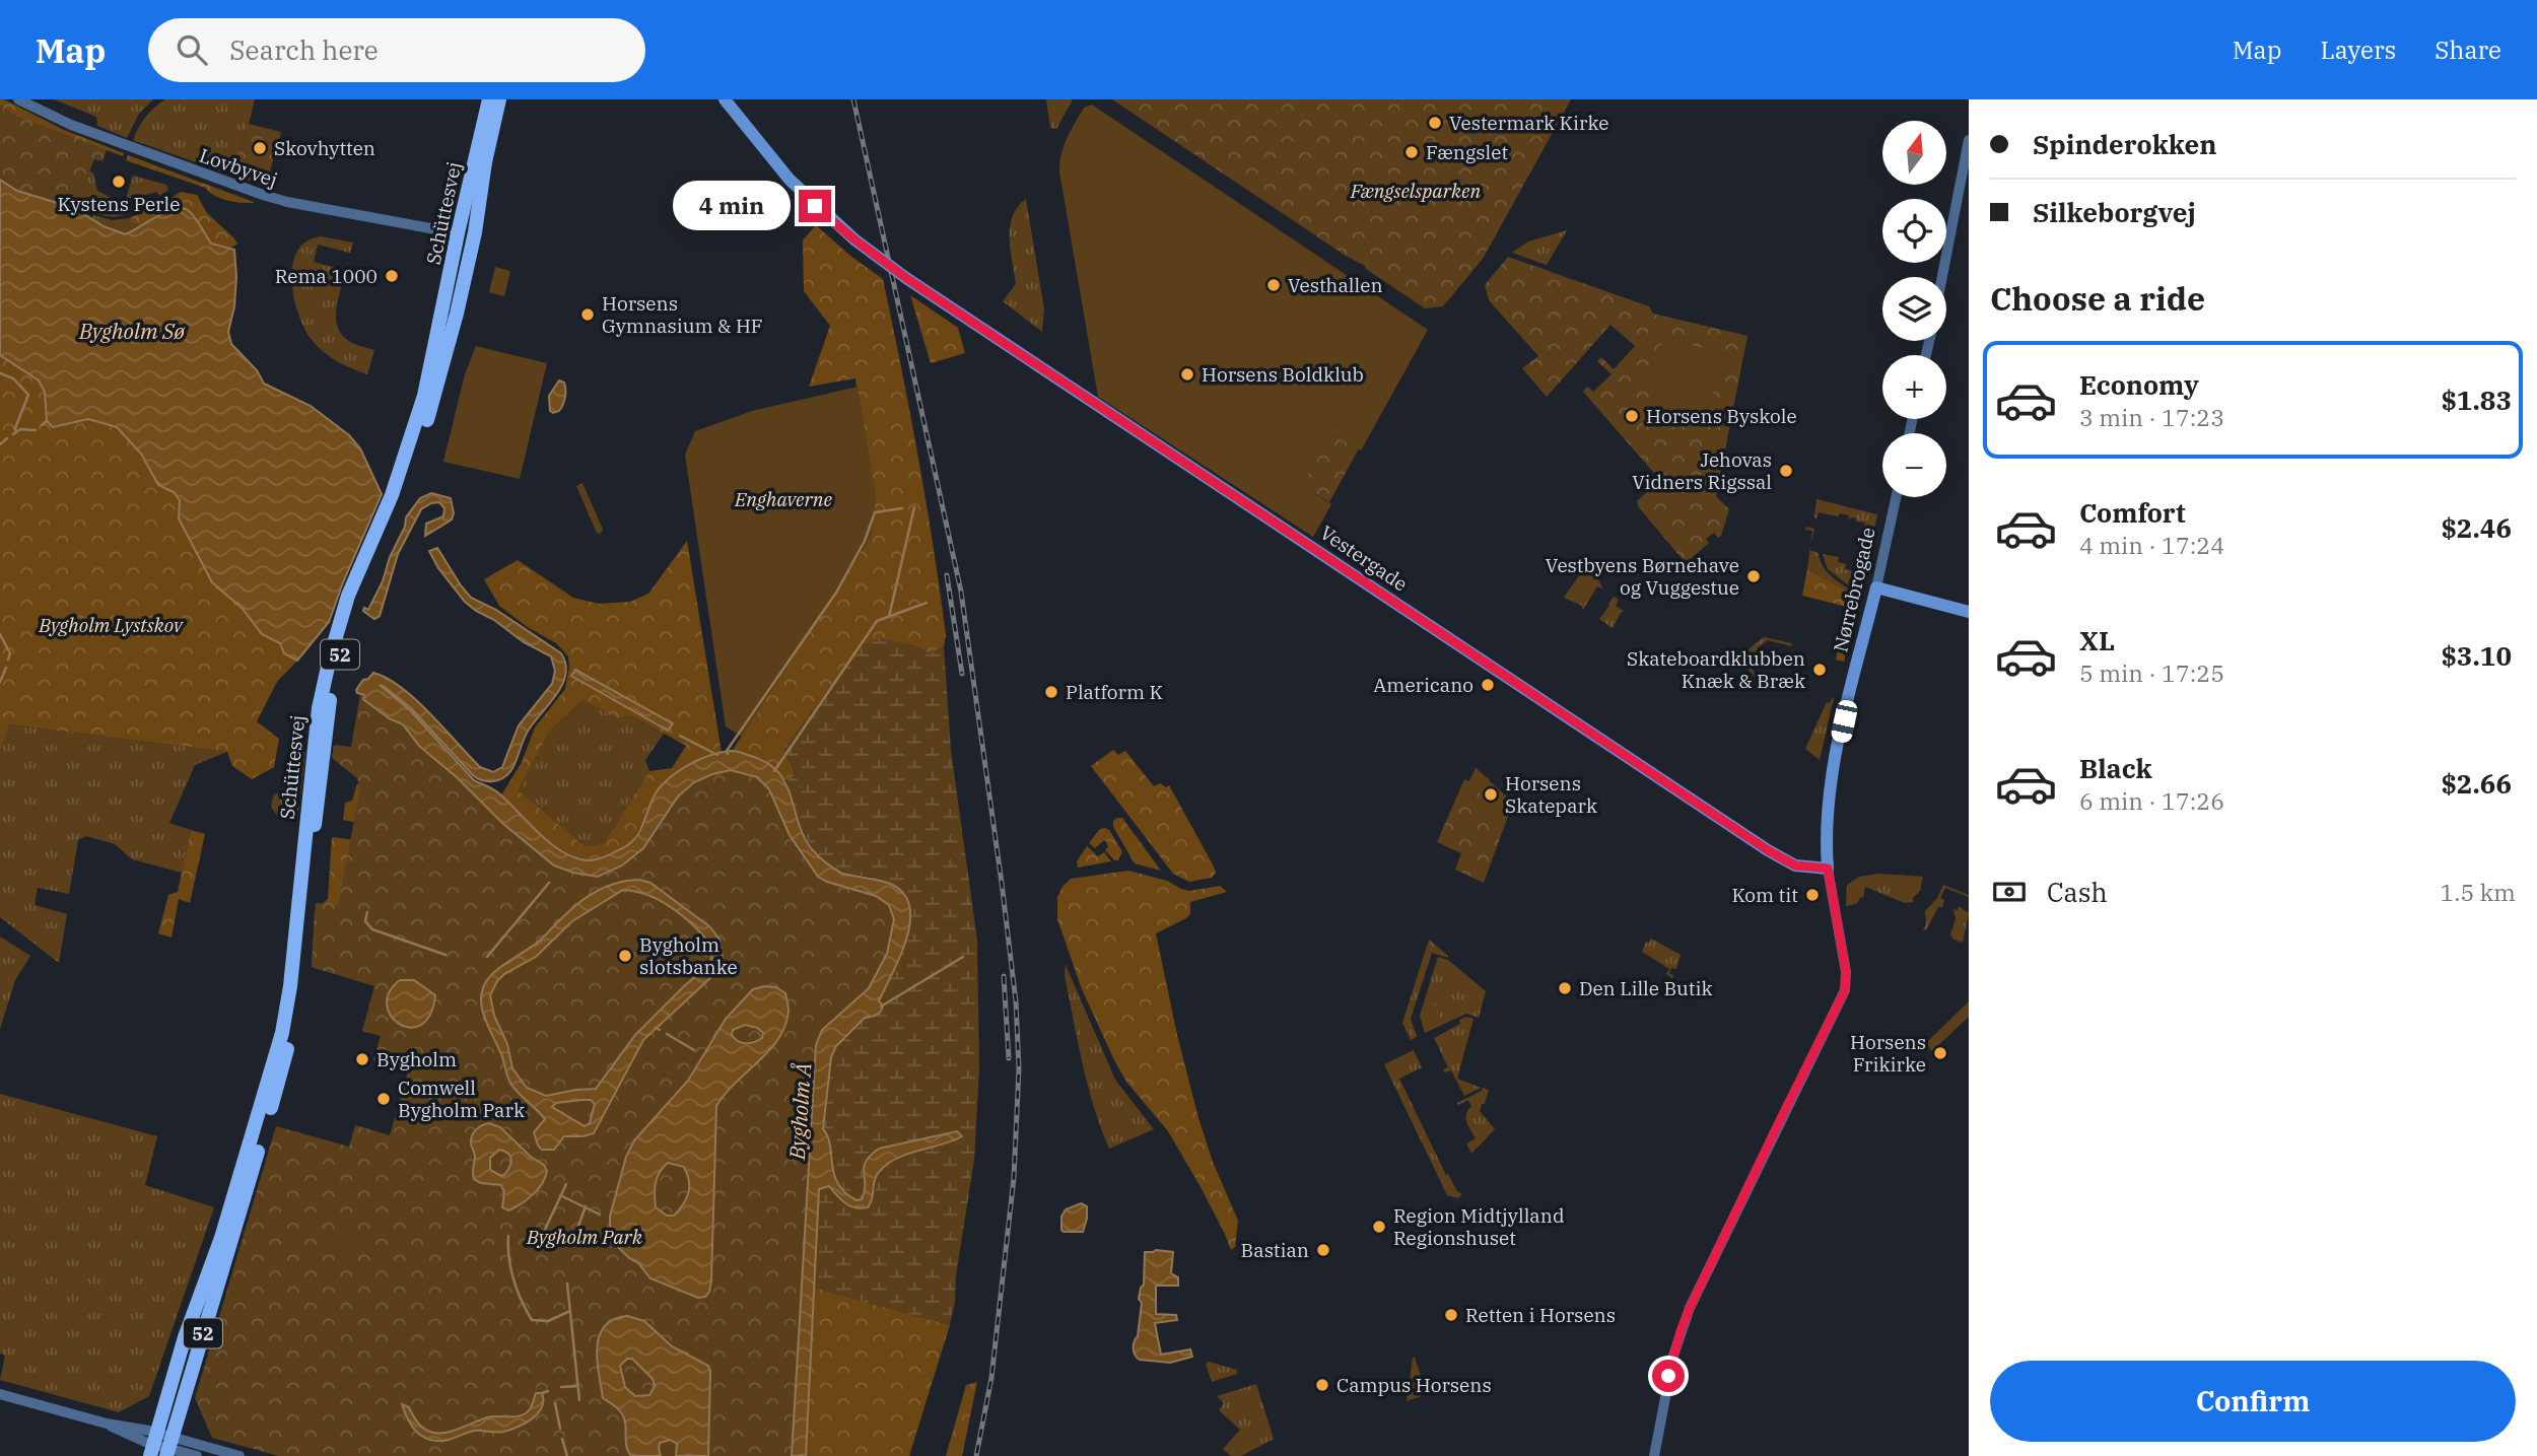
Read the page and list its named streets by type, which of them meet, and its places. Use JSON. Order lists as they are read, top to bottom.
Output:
{
  "streets": {
    "main road": [
      "Schüttesvej",
      "Vestergade",
      "Nørrebrogade",
      "52"
    ],
    "street": ["Lovbyvej"]
  },
  "crossings": [
    ["Lovbyvej", "Schüttesvej"],
    ["Vestergade", "Nørrebrogade"]
  ],
  "water": ["Bygholm Sø", "Bygholm Å"],
  "parks": [
    "Fængselsparken",
    "Enghaverne",
    "Bygholm Lystskov",
    "Bygholm Park"
  ],
  "places": [
    "Vestermark Kirke",
    "Skovhytten",
    "Fængslet",
    "Kystens Perle",
    "Rema 1000",
    "Vesthallen",
    "Horsens Gymnasium & HF",
    "Horsens Boldklub",
    "Horsens Byskole",
    "Jehovas Vidners Rigssal",
    "Vestbyens Børnehave og Vuggestue",
    "Skateboardklubben Knæk & Bræk",
    "Americano",
    "Platform K",
    "Horsens Skatepark",
    "Kom tit",
    "Bygholm slotsbanke",
    "Den Lille Butik",
    "Horsens Frikirke",
    "Bygholm",
    "Comwell Bygholm Park",
    "Region Midtjylland Regionshuset",
    "Bastian",
    "Retten i Horsens",
    "Campus Horsens"
  ],
  "north": "top",
  "page": {
    "header": "Map",
    "search": "Search here",
    "nav": ["Map", "Layers", "Share"],
    "banner": ["Spinderokken", "Silkeborgvej"],
    "map_buttons": ["+", "−"],
    "bubble": "4 min",
    "heading": "Choose a ride",
    "list": [
      {
        "name": "Economy",
        "note": "3 min · 17:23",
        "value": "$1.83"
      },
      {
        "name": "Comfort",
        "note": "4 min · 17:24",
        "value": "$2.46"
      },
      {
        "name": "XL",
        "note": "5 min · 17:25",
        "value": "$3.10"
      },
      {
        "name": "Black",
        "note": "6 min · 17:26",
        "value": "$2.66"
      }
    ],
    "pay": ["Cash", "1.5 km"],
    "buttons": "Confirm"
  }
}
